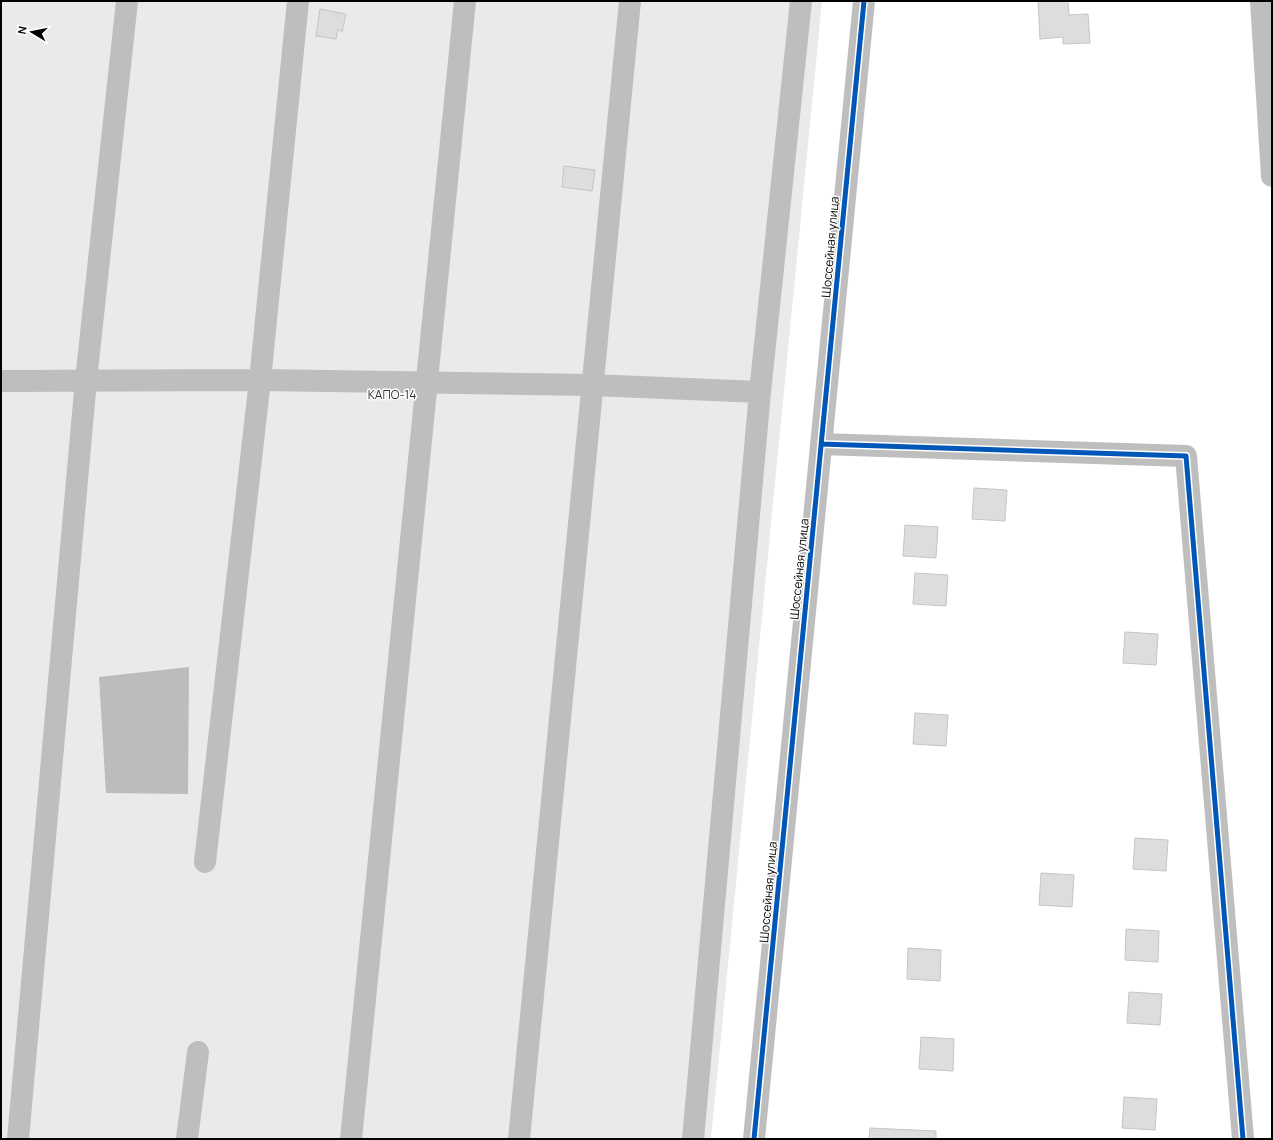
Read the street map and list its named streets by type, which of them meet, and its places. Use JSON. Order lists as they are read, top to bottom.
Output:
{
  "streets": {
    "street": ["Шоссейная улица"]
  },
  "parks": ["КАПО-14"],
  "north": "left"
}
